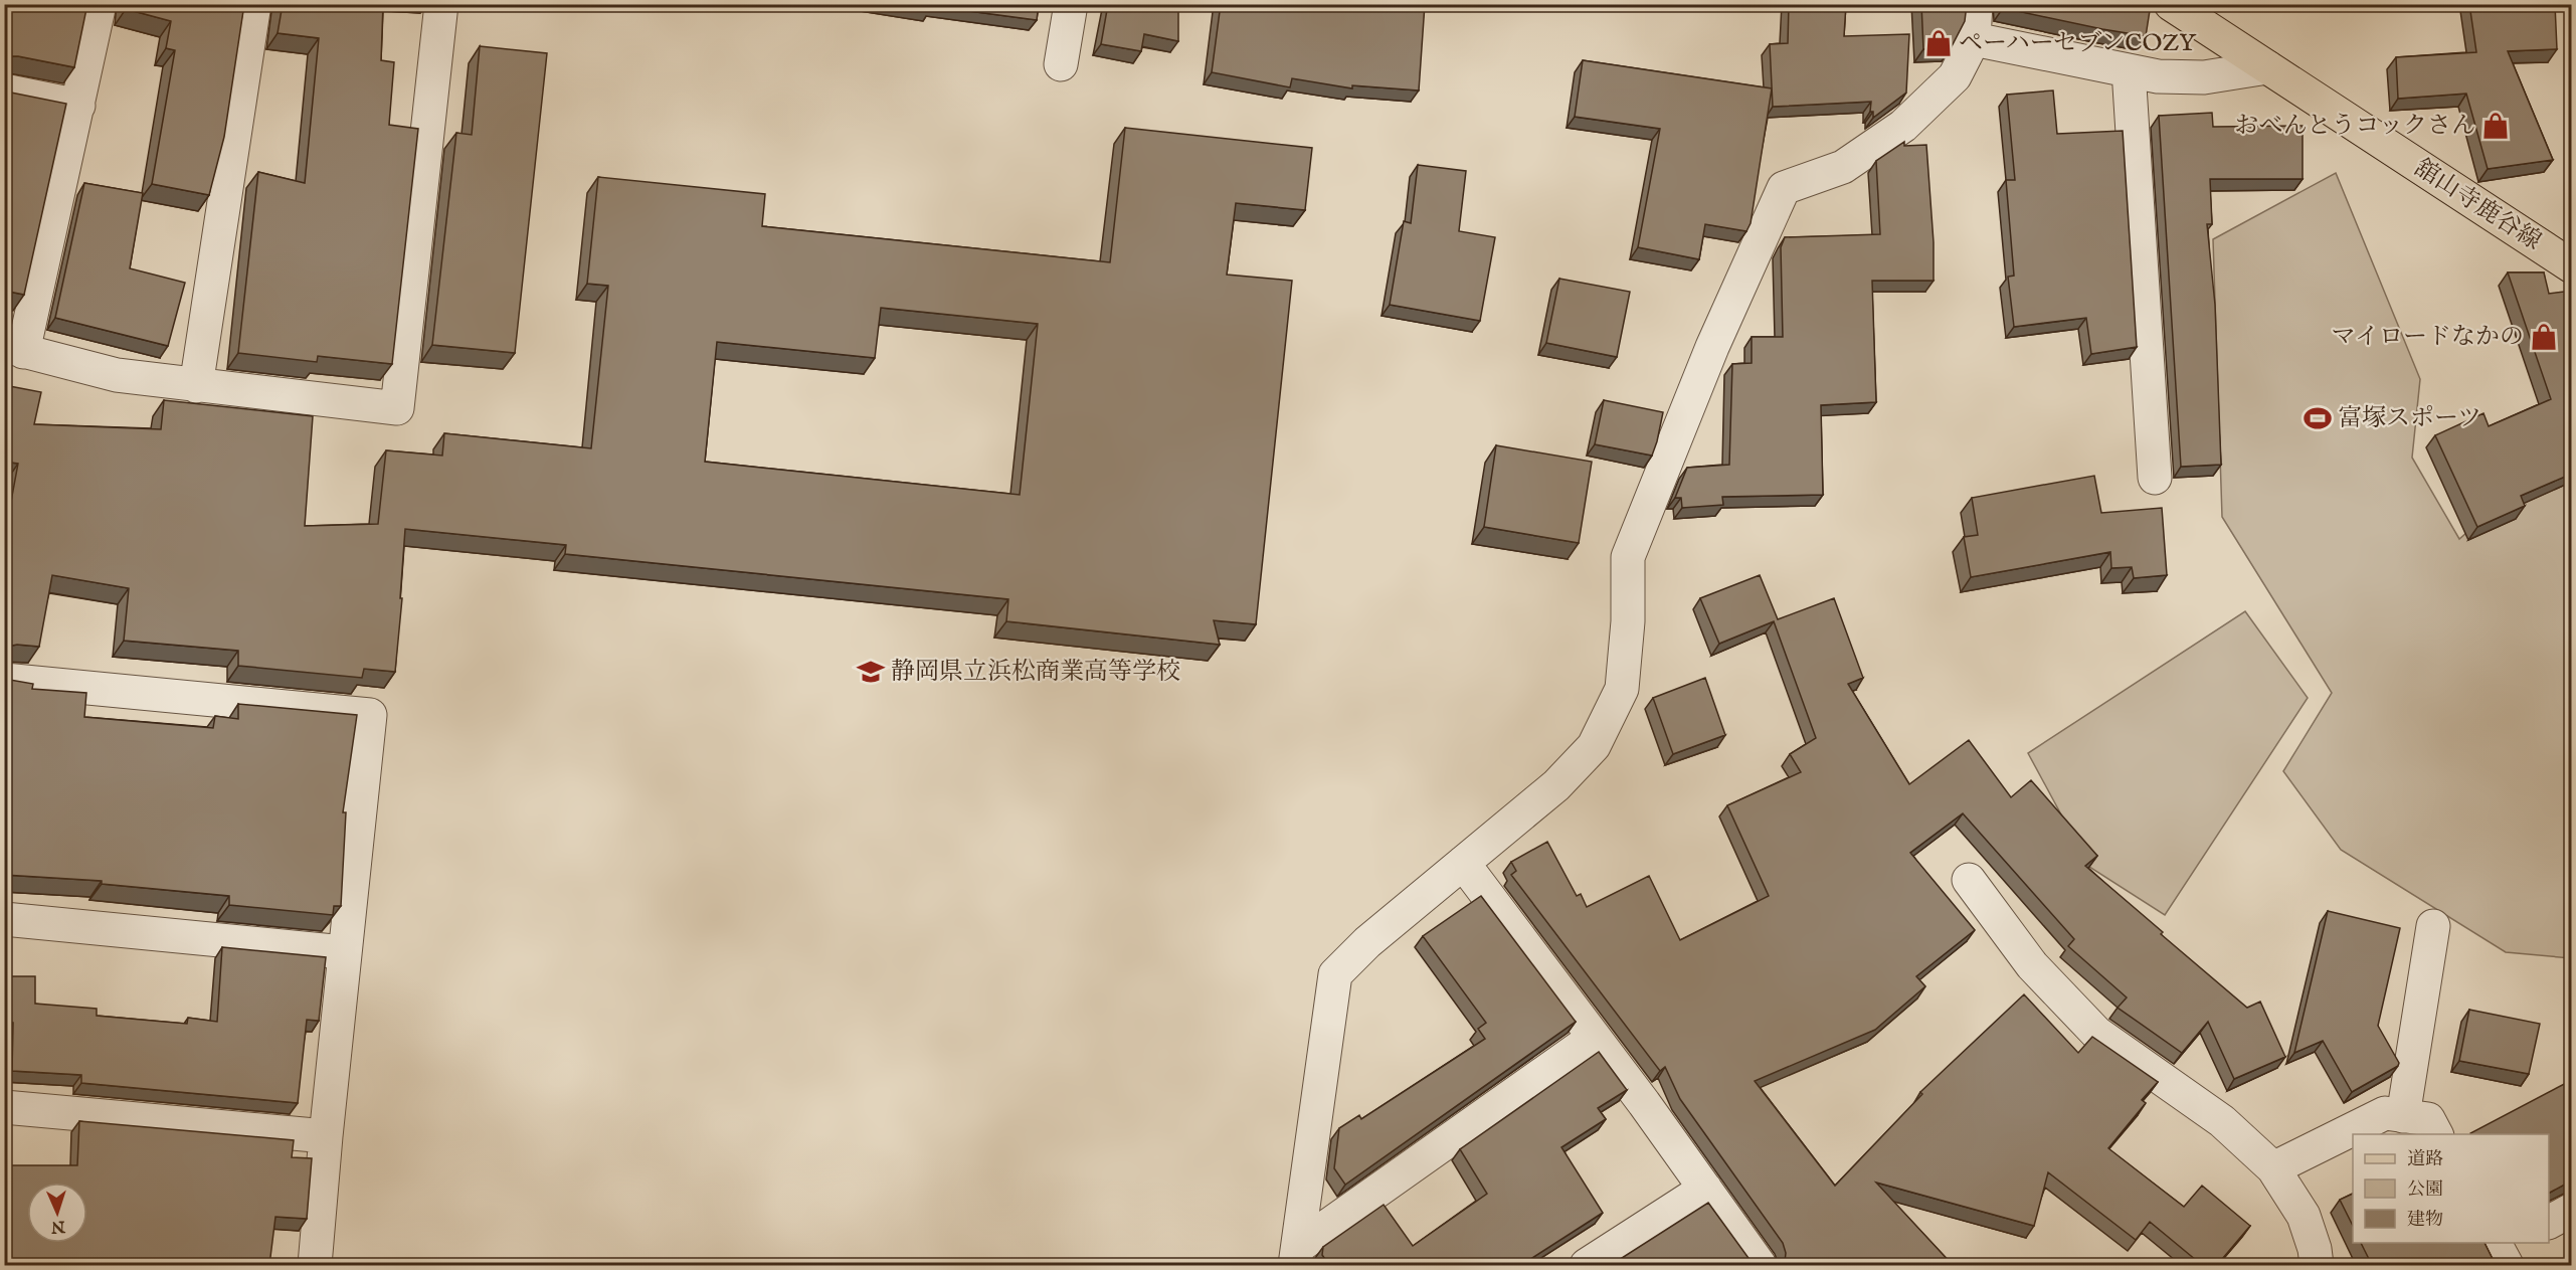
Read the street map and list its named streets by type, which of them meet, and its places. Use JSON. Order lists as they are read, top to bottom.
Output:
{
  "streets": {
    "main road": ["舘山寺鹿谷線"]
  },
  "places": {
    "shop": ["ペーハーセブンCOZY", "おべんとうコックさん", "マイロードなかの"],
    "sports": ["富塚スポーツ"],
    "school or university": ["静岡県立浜松商業高等学校"]
  },
  "legend": ["道路", "公園", "建物"],
  "north": "bottom"
}
